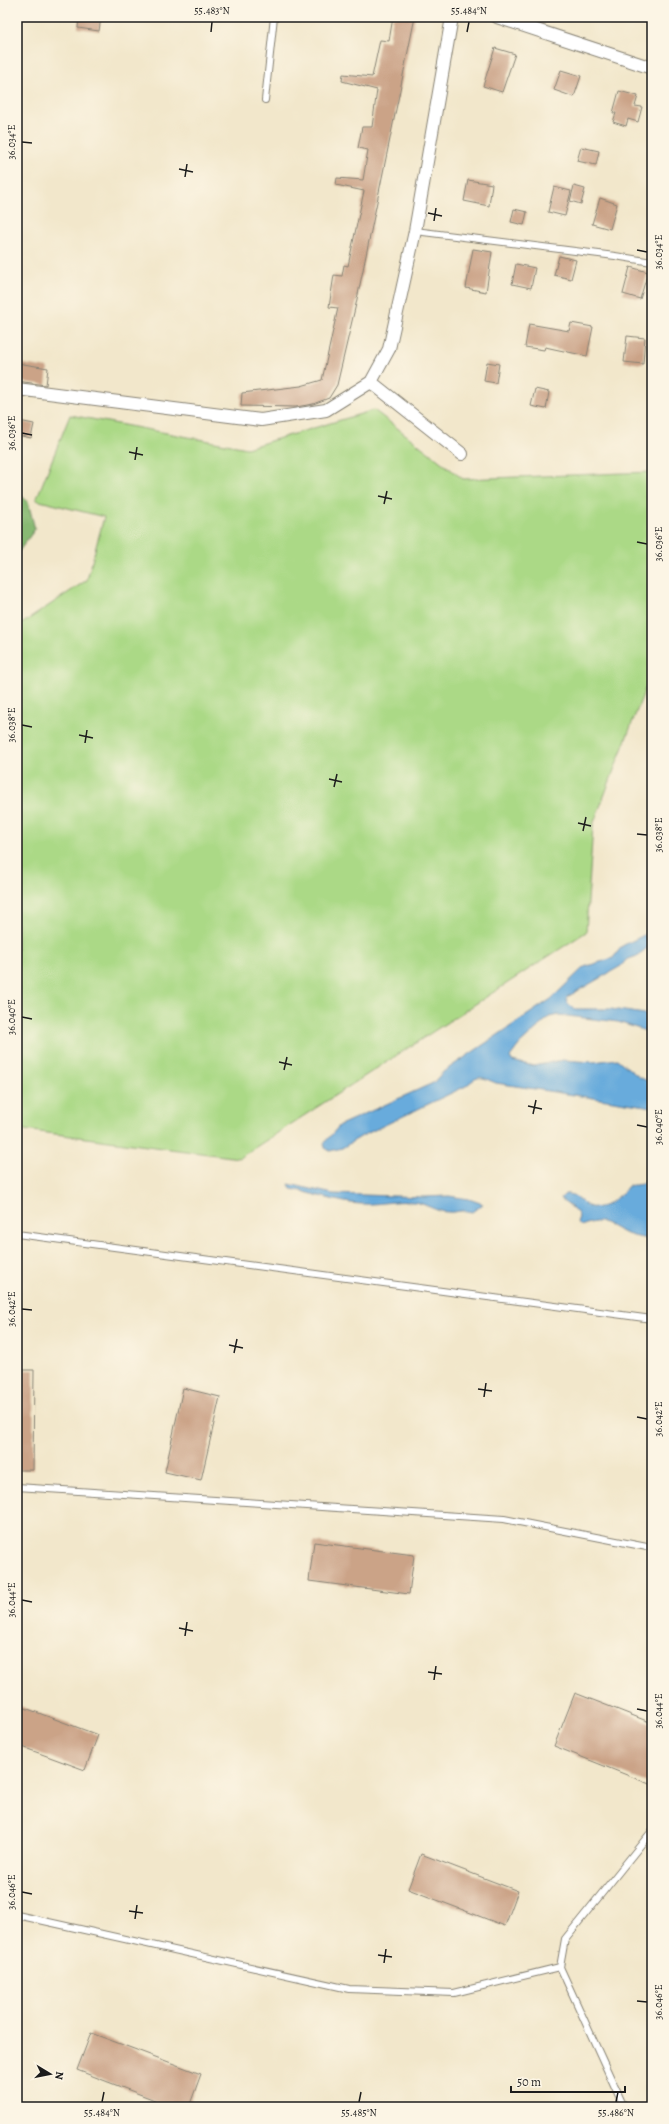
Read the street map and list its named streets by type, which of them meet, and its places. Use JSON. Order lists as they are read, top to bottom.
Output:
{
  "scale_bar": "50 m",
  "north": "right",
  "coordinates": [
    "55.483°N",
    "55.484°N",
    "36.034°E",
    "36.036°E",
    "36.038°E",
    "36.040°E",
    "36.042°E",
    "36.044°E",
    "36.046°E",
    "55.485°N",
    "55.486°N"
  ]
}
